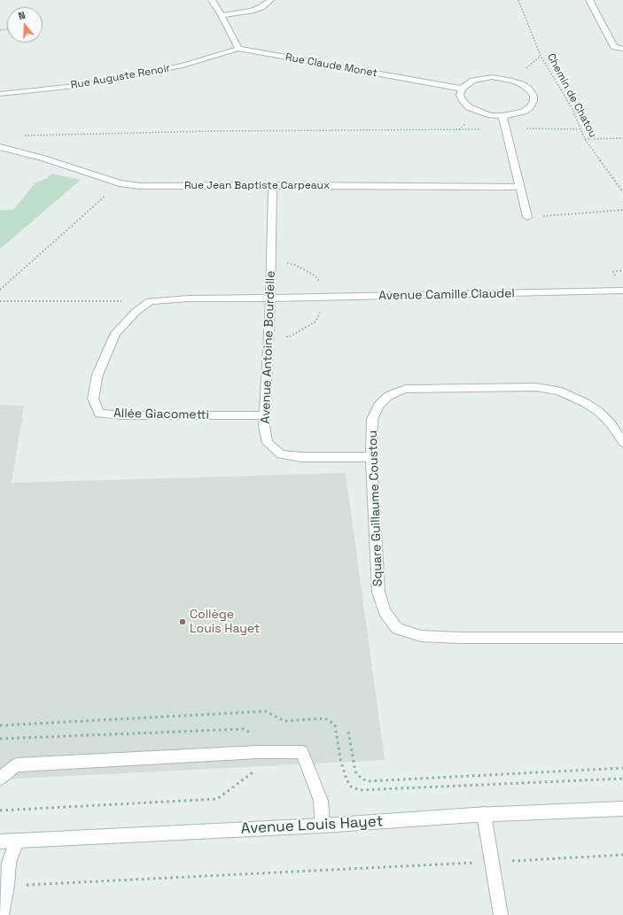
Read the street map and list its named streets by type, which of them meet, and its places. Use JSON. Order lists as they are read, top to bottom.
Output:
{
  "streets": {
    "street": [
      "Rue Claude Monet",
      "Rue Auguste Renoir",
      "Rue Jean Baptiste Carpeaux",
      "Avenue Camille Claudel",
      "Avenue Antoine Bourdelle",
      "Allée Giacometti",
      "Square Guillaume Coustou",
      "Avenue Louis Hayet"
    ],
    "path": ["Chemin de Chatou"]
  },
  "crossings": [
    ["Rue Claude Monet", "Rue Auguste Renoir"],
    ["Rue Jean Baptiste Carpeaux", "Avenue Antoine Bourdelle"],
    ["Avenue Camille Claudel", "Avenue Antoine Bourdelle"],
    ["Avenue Antoine Bourdelle", "Allée Giacometti"],
    ["Avenue Antoine Bourdelle", "Square Guillaume Coustou"]
  ],
  "places": ["Collège Louis Hayet"],
  "north": "top"
}
